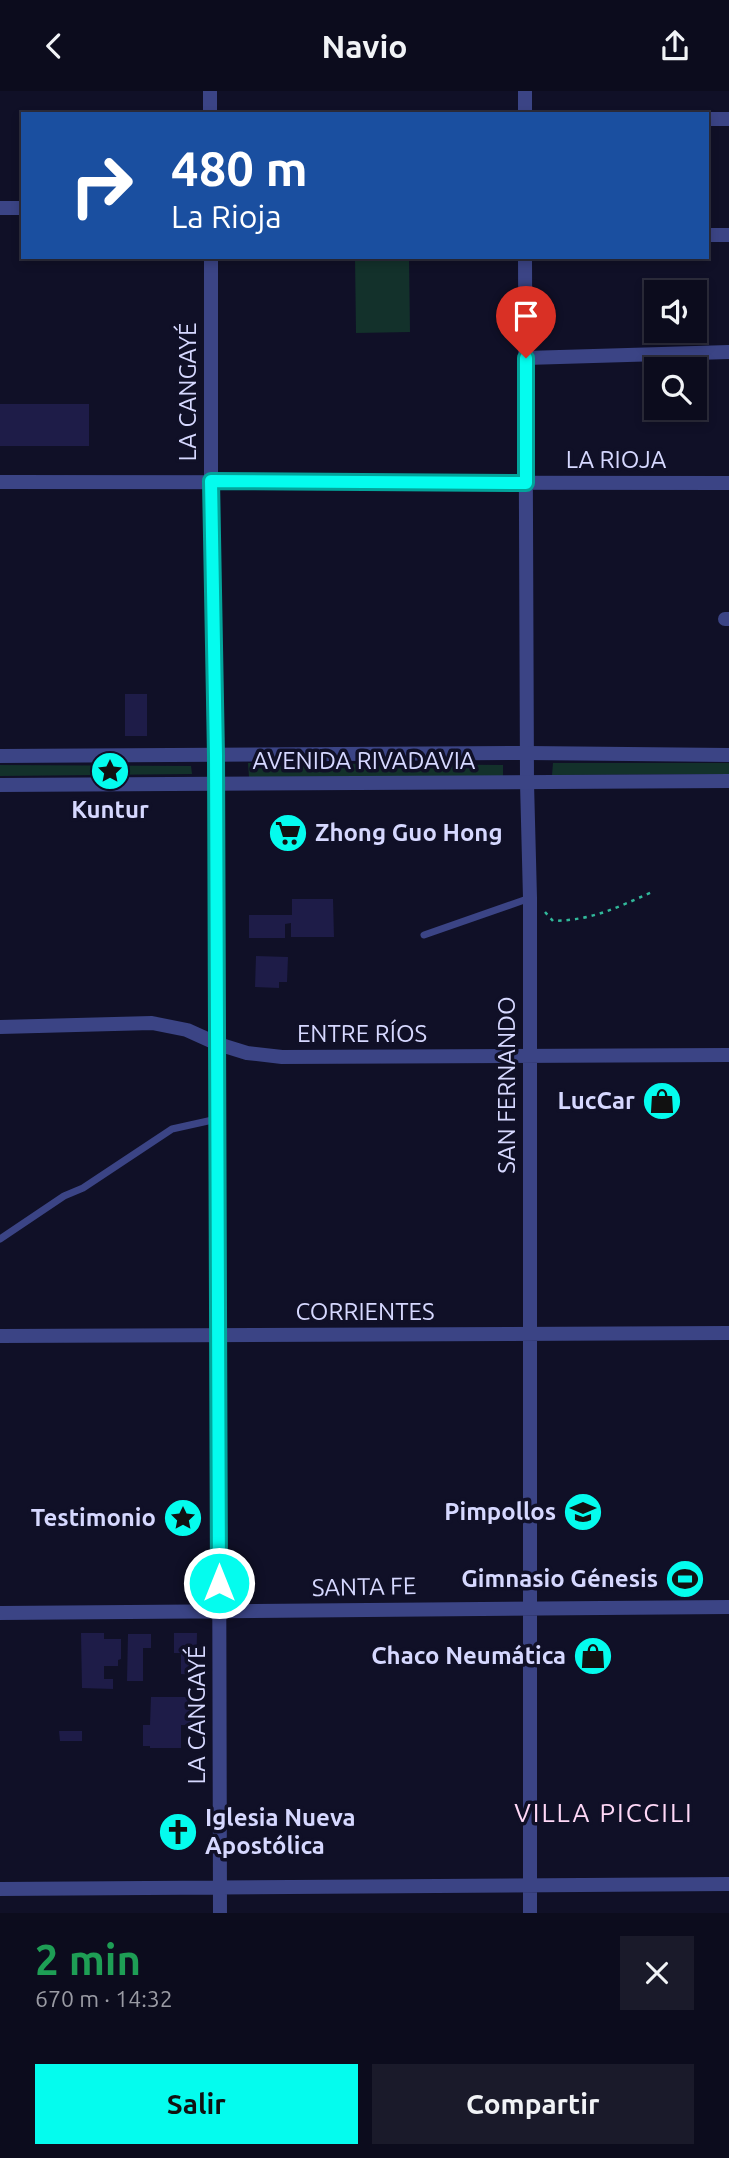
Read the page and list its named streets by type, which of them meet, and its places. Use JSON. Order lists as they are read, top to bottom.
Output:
{
  "streets": {
    "street": [
      "LA CANGAYÉ",
      "LA RIOJA",
      "AVENIDA RIVADAVIA",
      "ENTRE RÍOS",
      "SAN FERNANDO",
      "CORRIENTES",
      "SANTA FE"
    ]
  },
  "crossings": [
    ["LA CANGAYÉ", "LA RIOJA"],
    ["LA CANGAYÉ", "AVENIDA RIVADAVIA"],
    ["LA CANGAYÉ", "ENTRE RÍOS"],
    ["LA CANGAYÉ", "CORRIENTES"],
    ["LA CANGAYÉ", "SANTA FE"],
    ["LA RIOJA", "SAN FERNANDO"],
    ["AVENIDA RIVADAVIA", "SAN FERNANDO"],
    ["ENTRE RÍOS", "SAN FERNANDO"],
    ["SAN FERNANDO", "CORRIENTES"],
    ["SAN FERNANDO", "SANTA FE"]
  ],
  "districts": ["VILLA PICCILI"],
  "places": {
    "place": ["Kuntur", "Testimonio"],
    "supermarket": ["Zhong Guo Hong"],
    "shop": ["LucCar", "Chaco Neumática"],
    "school or university": ["Pimpollos"],
    "sports": ["Gimnasio Génesis"],
    "church": ["Iglesia Nueva Apostólica"]
  },
  "page": {
    "header": "Navio",
    "turn": ["480 m", "La Rioja"],
    "heading": ["2 min", "670 m · 14:32"],
    "buttons": ["Salir", "Compartir"]
  }
}
